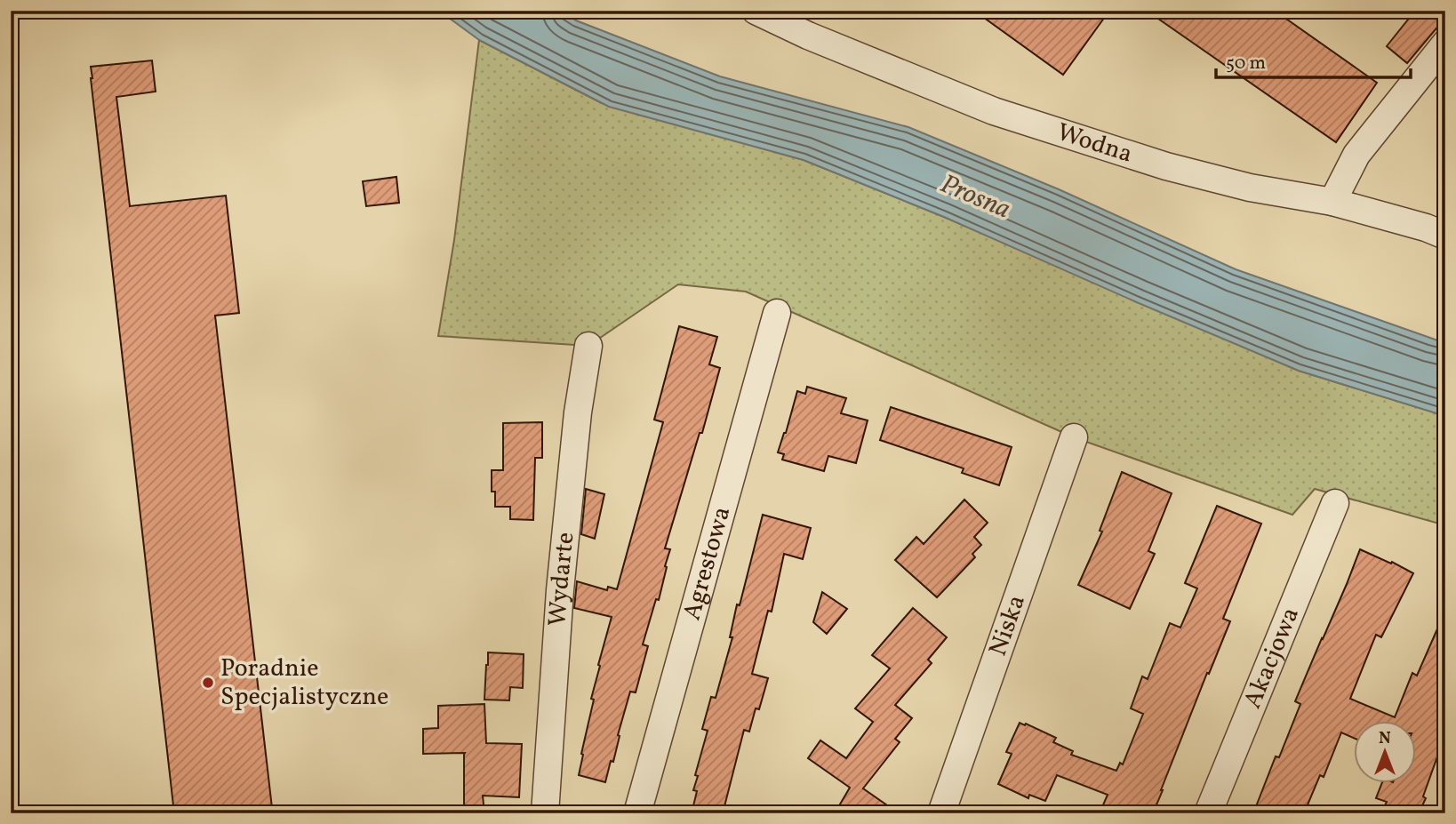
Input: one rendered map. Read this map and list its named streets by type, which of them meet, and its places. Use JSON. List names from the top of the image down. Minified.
{"streets":{"street":["Wodna","Agrestowa","Wydarte","Niska","Akacjowa"]},"water":["Prosna"],"places":["Poradnie Specjalistyczne"],"scale_bar":"50 m","north":"top"}
